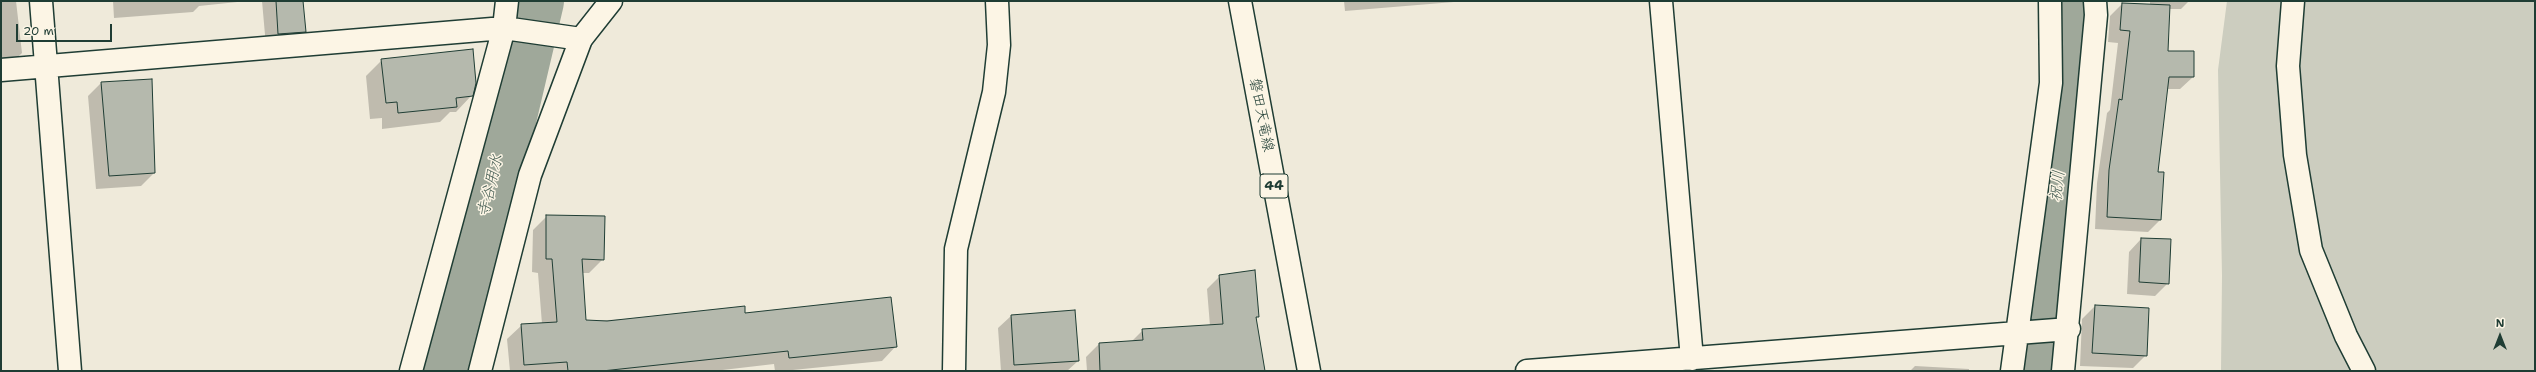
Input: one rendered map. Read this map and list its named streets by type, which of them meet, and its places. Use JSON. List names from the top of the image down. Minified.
{"streets":{"street":["磐田天竜線","44"]},"water":["寺谷用水","祝川"],"scale_bar":"20 m","north":"top"}
